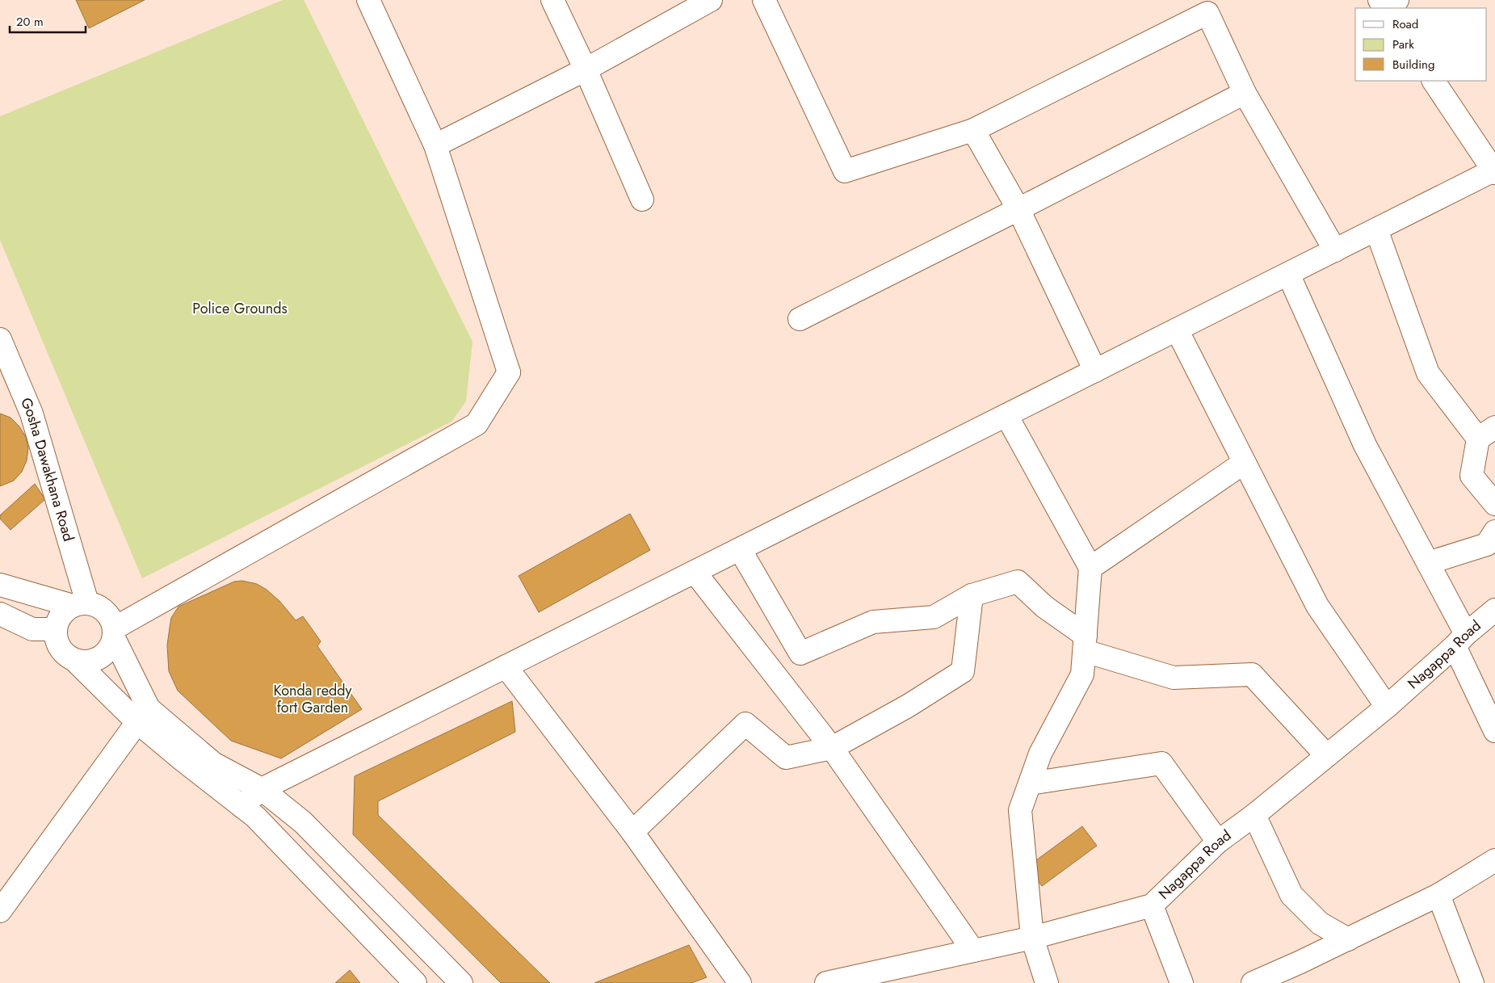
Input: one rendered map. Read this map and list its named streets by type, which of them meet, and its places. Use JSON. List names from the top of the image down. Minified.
{"streets":{"street":["Gosha Dawakhana Road","Nagappa Road"]},"parks":["Police Grounds","Konda reddy fort Garden"],"legend":["Road","Park","Building"],"scale_bar":"20 m"}
